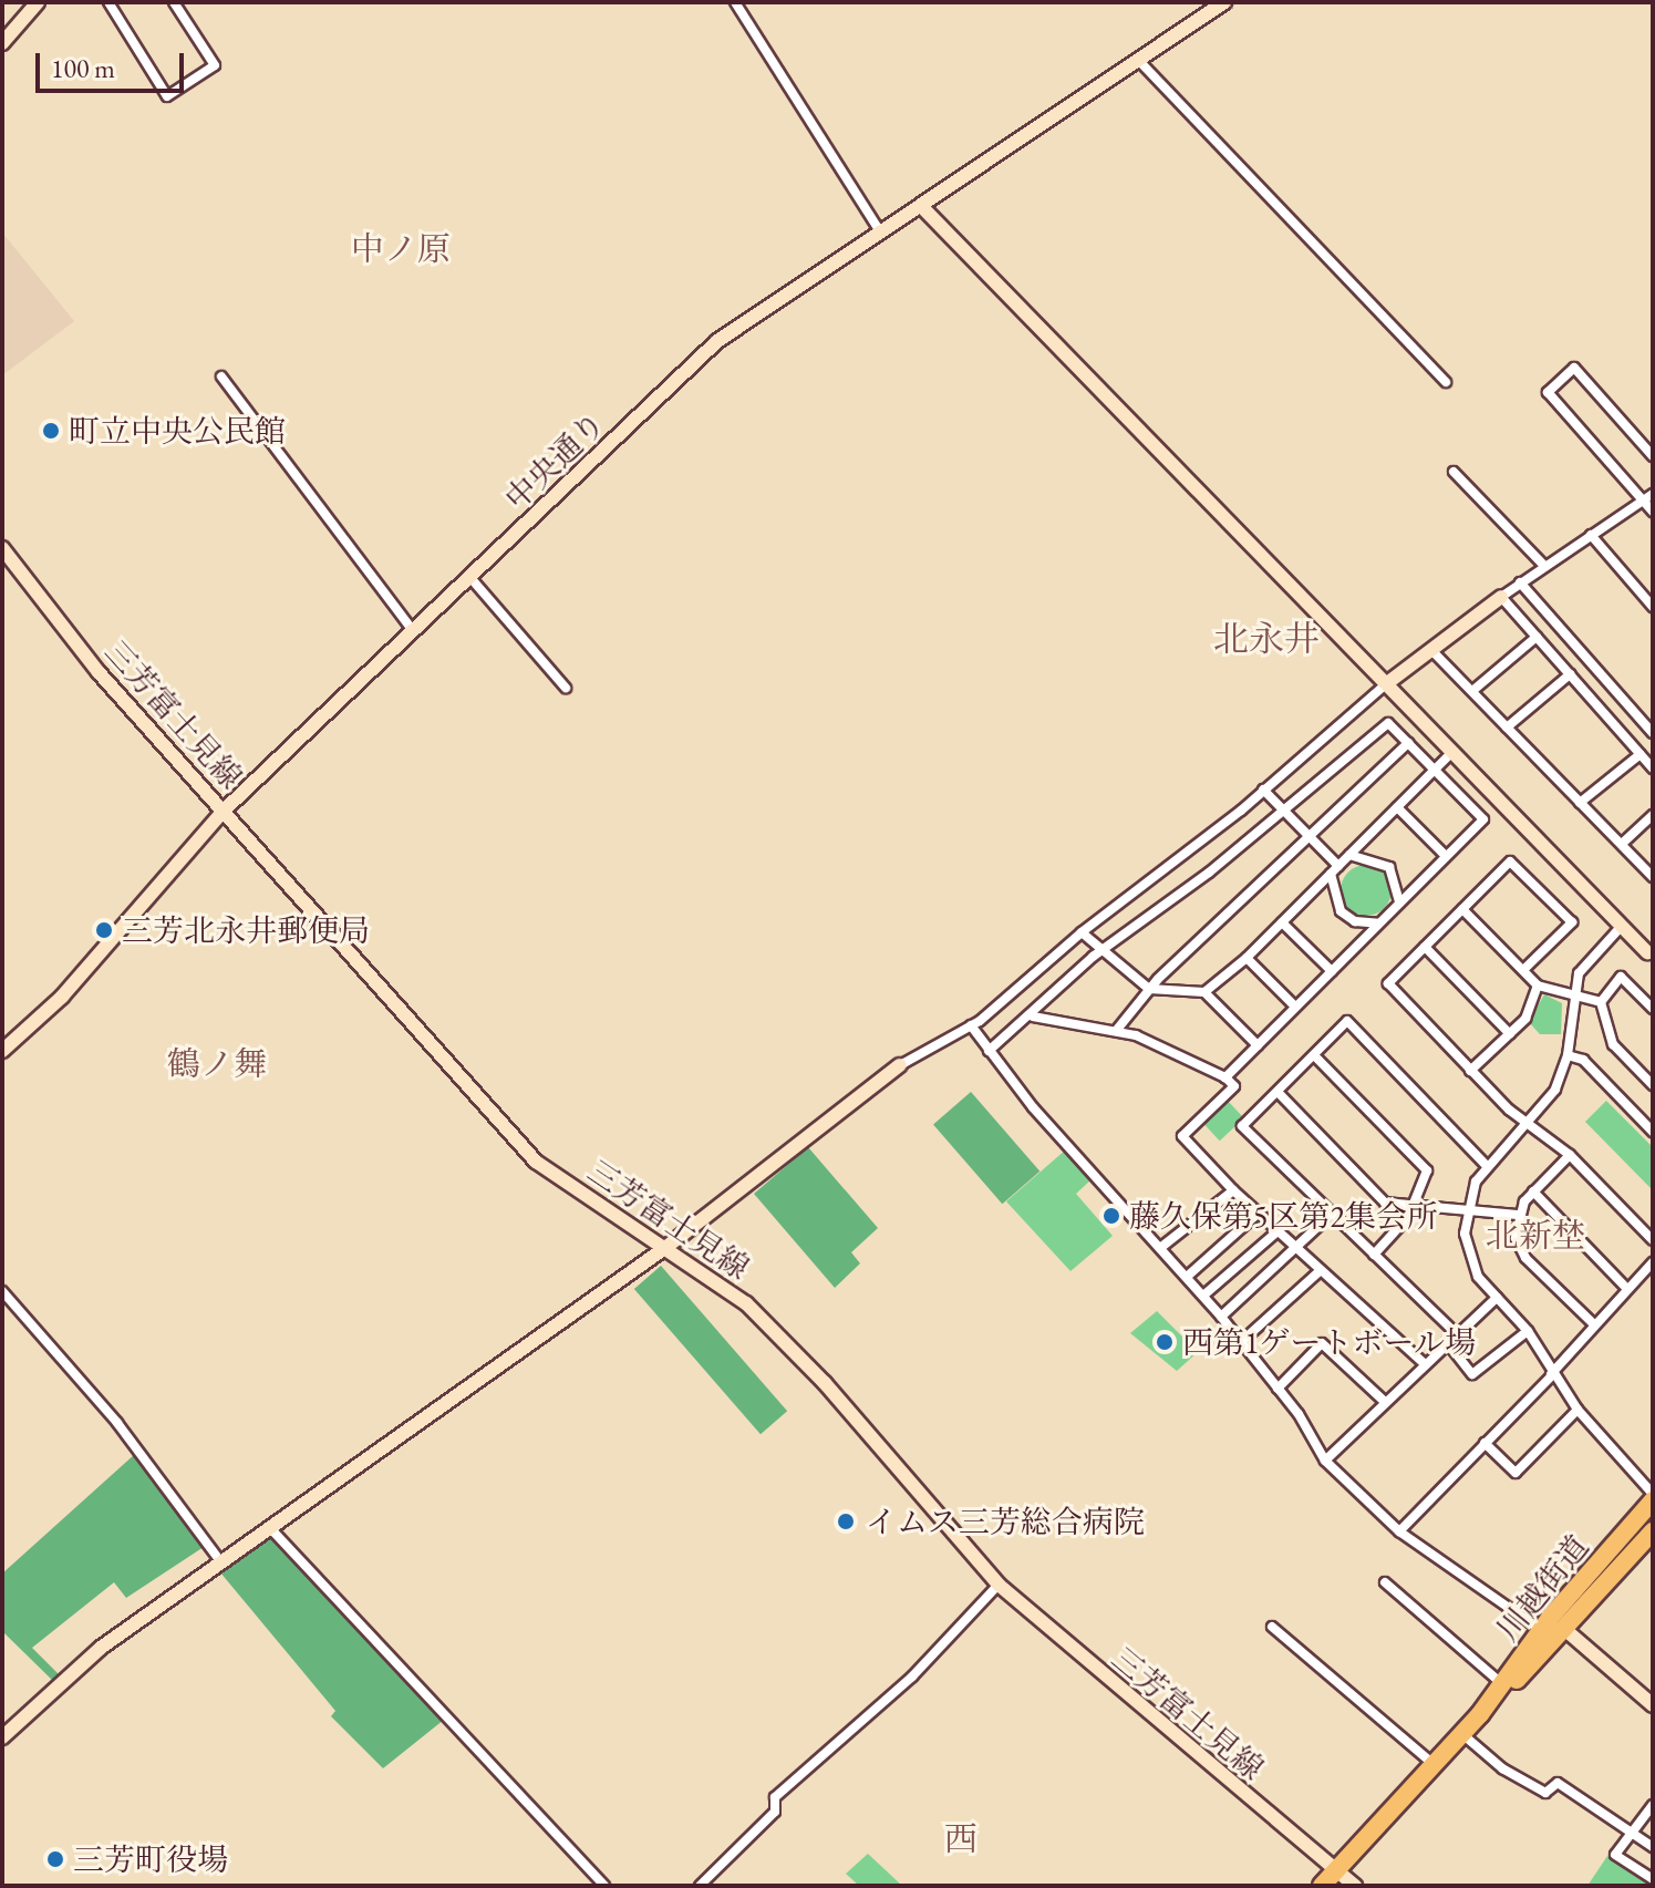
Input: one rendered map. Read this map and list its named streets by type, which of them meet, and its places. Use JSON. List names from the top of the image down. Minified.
{"streets":{"highway":["川越街道"],"street":["中央通り","三芳富士見線"]},"crossings":[["中央通り","三芳富士見線"],["三芳富士見線","川越街道"]],"districts":["中ノ原","北永井","鶴ノ舞","北新埜","西"],"places":["町立中央公民館","三芳北永井郵便局","藤久保第5区第2集会所","西第1ゲートボール場","イムス三芳総合病院","三芳町役場"],"scale_bar":"100 m"}
